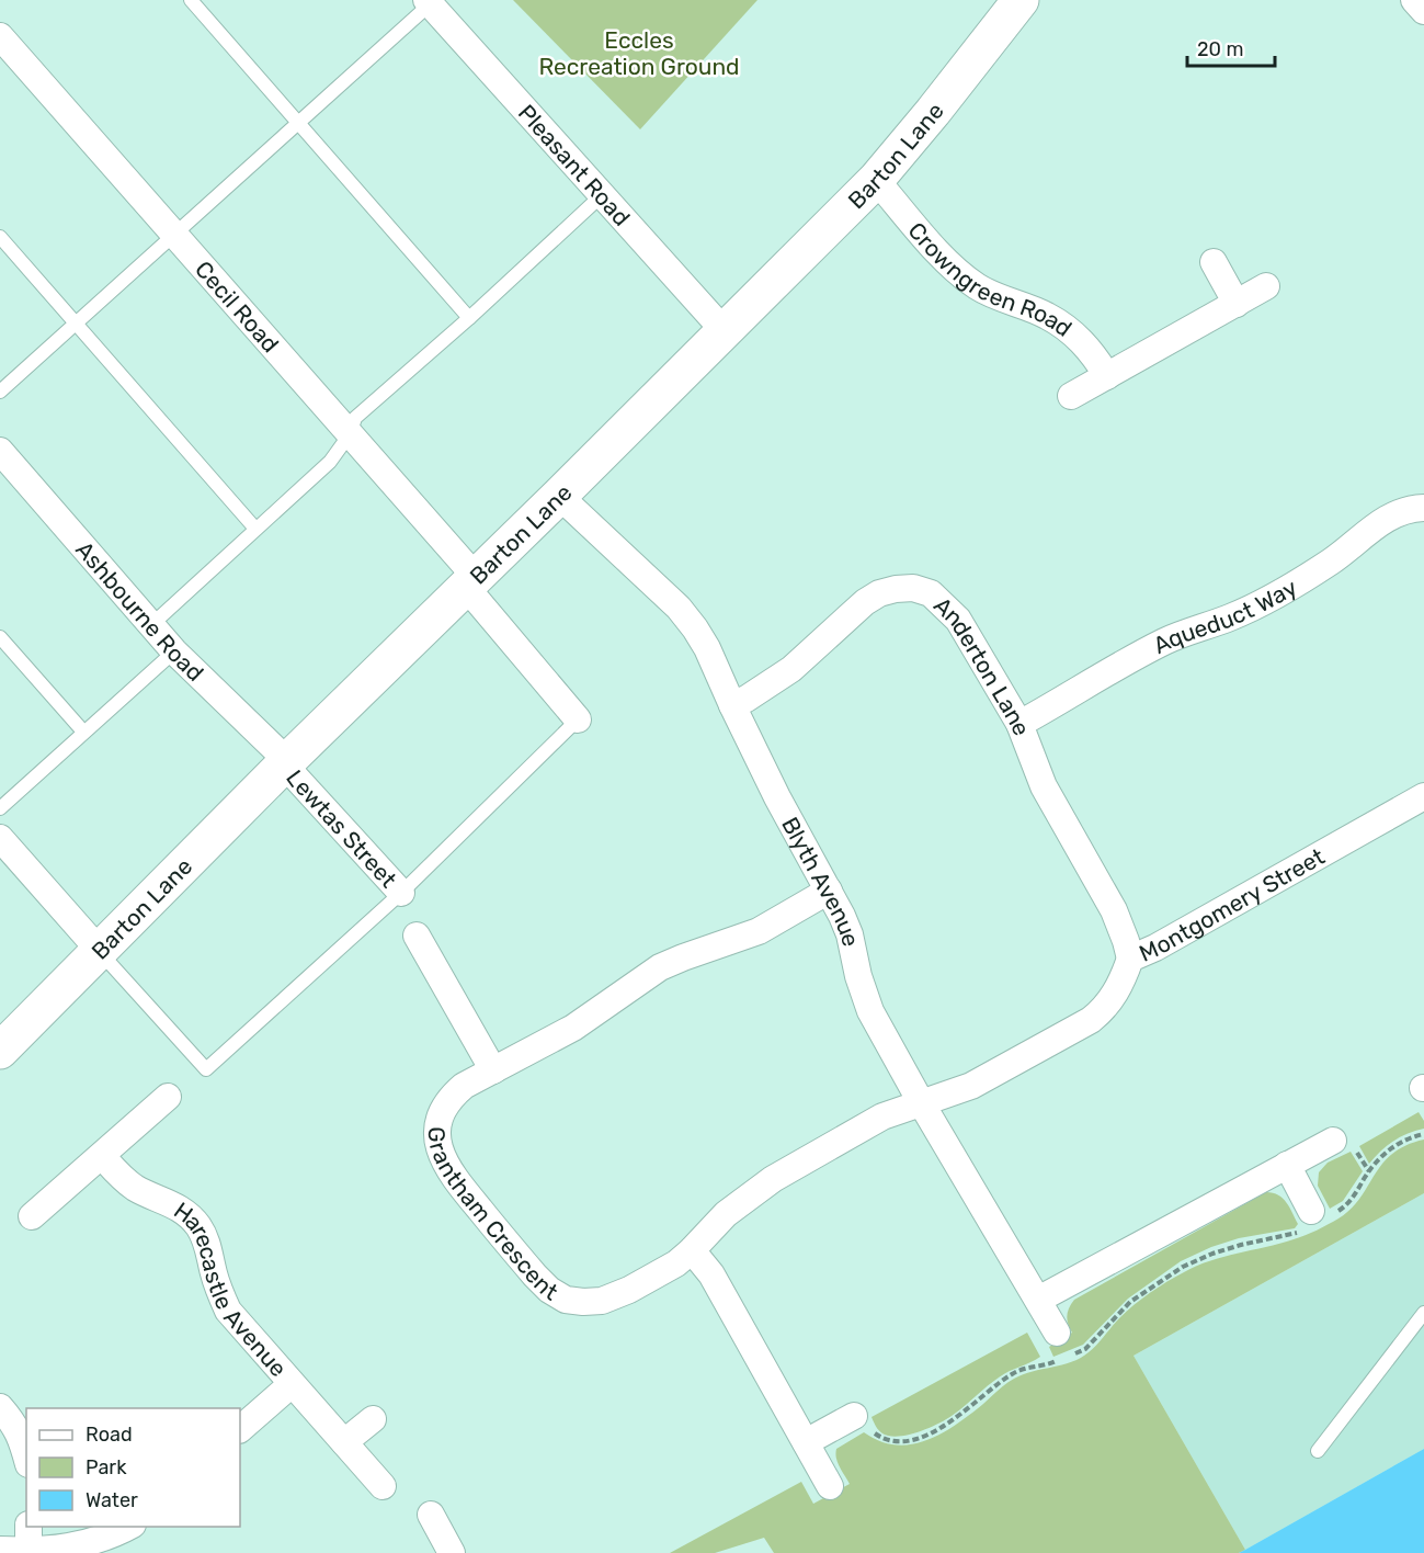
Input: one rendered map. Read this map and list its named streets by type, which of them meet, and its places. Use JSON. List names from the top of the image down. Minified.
{"streets":{"main road":["Barton Lane"],"street":["Pleasant Road","Crowngreen Road","Cecil Road","Ashbourne Road","Aqueduct Way","Anderton Lane","Lewtas Street","Blyth Avenue","Montgomery Street","Grantham Crescent","Harecastle Avenue"]},"crossings":[["Barton Lane","Pleasant Road"],["Barton Lane","Crowngreen Road"],["Barton Lane","Cecil Road"],["Barton Lane","Ashbourne Road"],["Barton Lane","Lewtas Street"],["Barton Lane","Blyth Avenue"],["Ashbourne Road","Lewtas Street"],["Aqueduct Way","Anderton Lane"],["Anderton Lane","Blyth Avenue"],["Anderton Lane","Montgomery Street"],["Blyth Avenue","Montgomery Street"],["Blyth Avenue","Grantham Crescent"],["Montgomery Street","Grantham Crescent"]],"parks":["Eccles Recreation Ground"],"legend":["Road","Park","Water"],"scale_bar":"20 m"}
